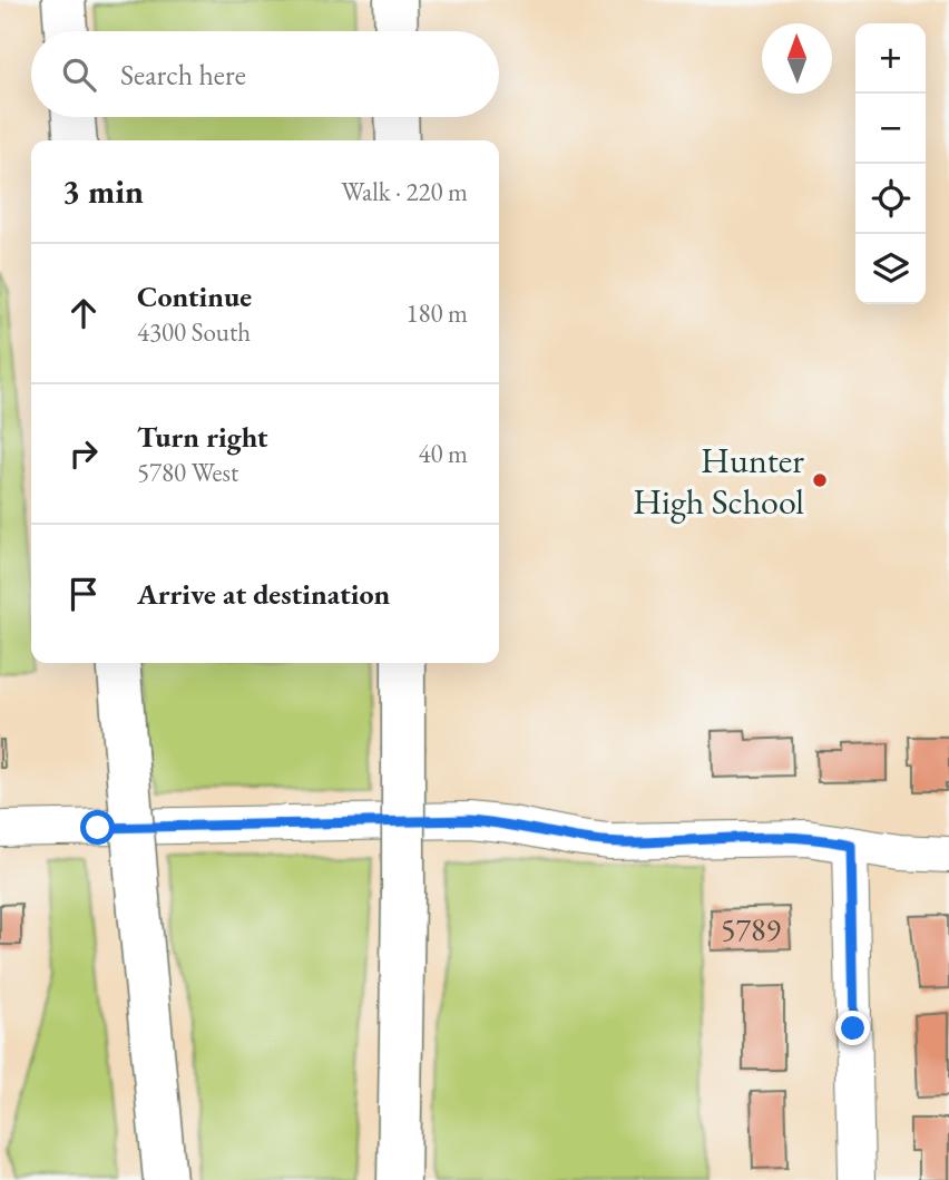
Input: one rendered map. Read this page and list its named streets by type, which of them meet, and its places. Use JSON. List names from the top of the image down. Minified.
{"places":["Hunter High School"],"house_numbers":["5789"],"north":"top","page":{"map_buttons":["+","−"],"search":"Search here","heading":["3 min","Walk · 220 m"],"list":[["Continue","4300 South","180 m"],["Turn right","5780 West","40 m"],"Arrive at destination"]}}
